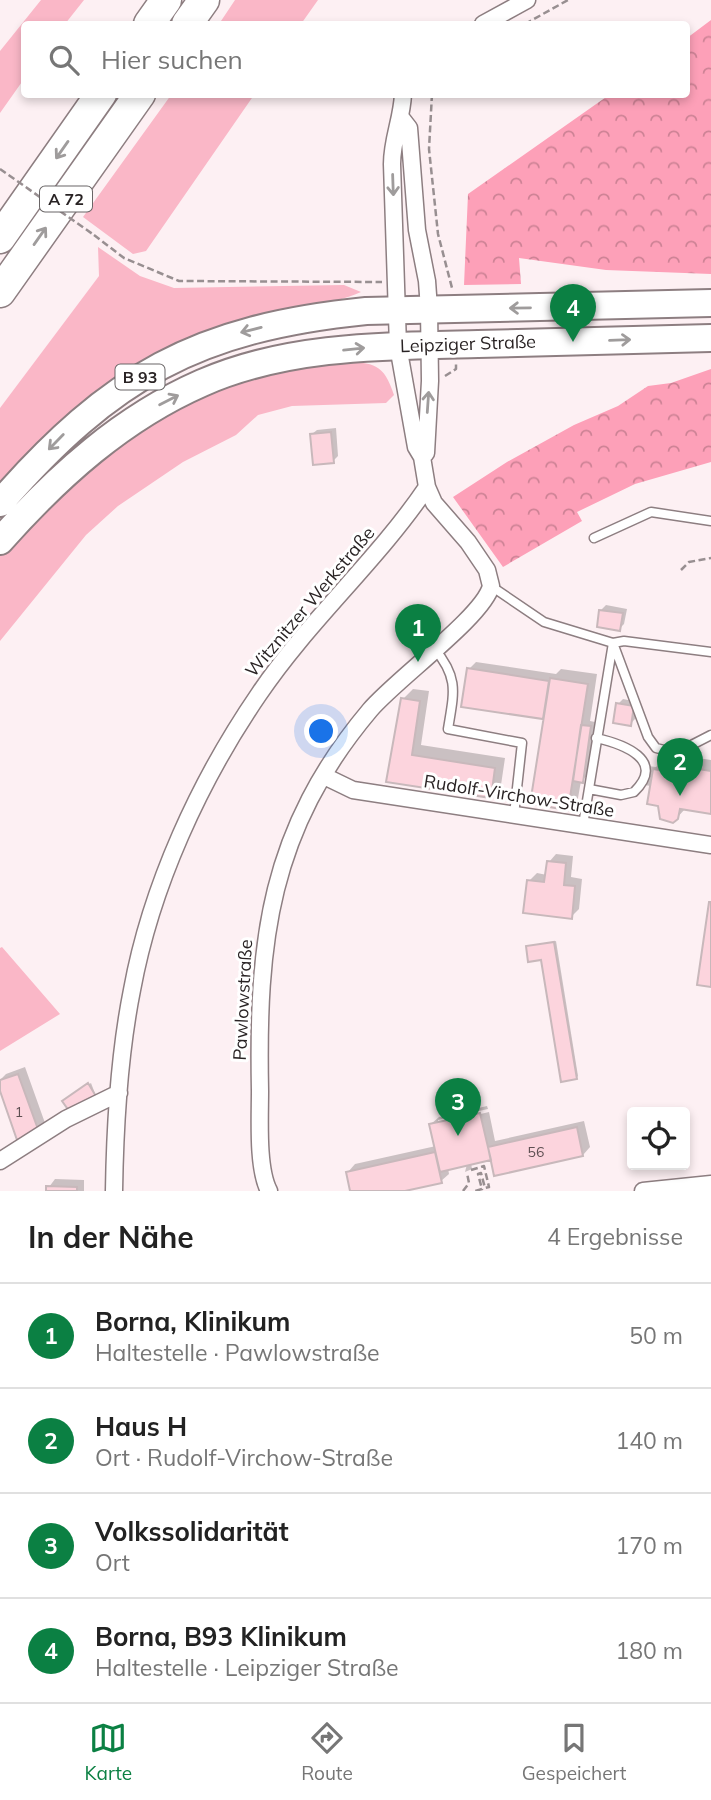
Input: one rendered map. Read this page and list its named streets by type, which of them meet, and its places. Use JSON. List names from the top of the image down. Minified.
{"streets":{"highway":["A 72"],"main road":["Leipziger Straße","B 93"],"street":["Witznitzer Werkstraße","Rudolf-Virchow-Straße","Pawlowstraße"]},"crossings":[["Rudolf-Virchow-Straße","Pawlowstraße"]],"house_numbers":["1","56"],"page":{"search":"Hier suchen","pins":["4","1","2","3"],"heading":["In der Nähe","4 Ergebnisse"],"list":[{"mark":"1","name":"Borna, Klinikum","note":"Haltestelle · Pawlowstraße","value":"50 m"},{"mark":"2","name":"Haus H","note":"Ort · Rudolf-Virchow-Straße","value":"140 m"},{"mark":"3","name":"Volkssolidarität","note":"Ort","value":"170 m"},{"mark":"4","name":"Borna, B93 Klinikum","note":"Haltestelle · Leipziger Straße","value":"180 m"}],"nav":["Karte","Route","Gespeichert"]}}
